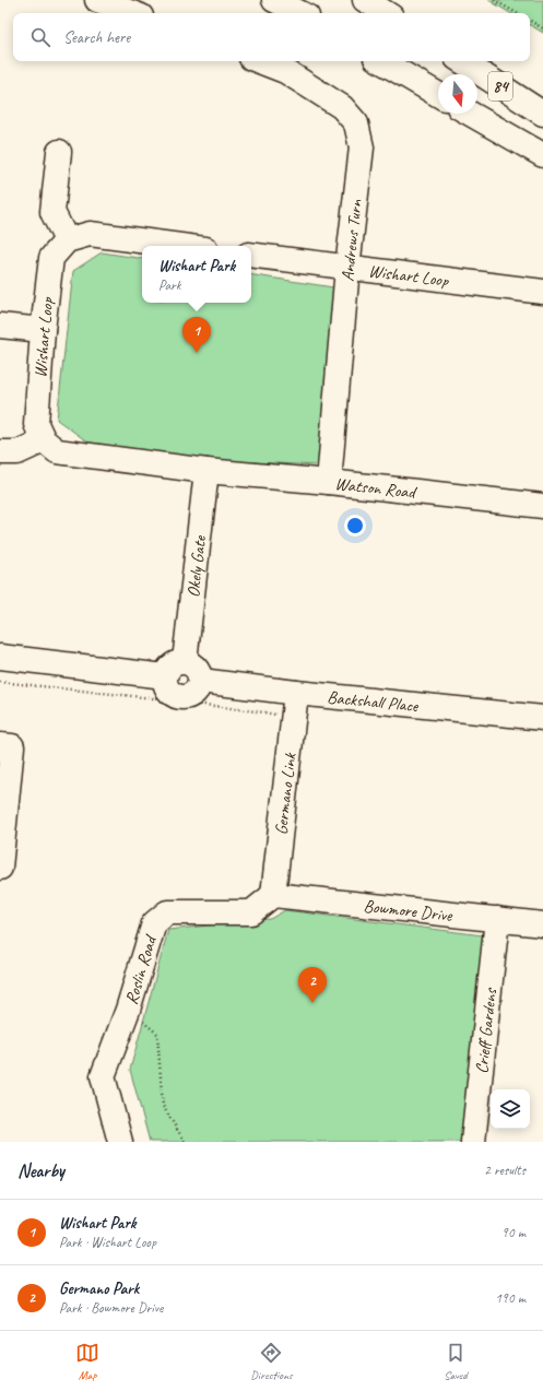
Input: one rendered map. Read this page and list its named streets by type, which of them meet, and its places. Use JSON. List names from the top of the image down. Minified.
{"streets":{"street":["84","Andrews Turn","Wishart Loop","Watson Road","Okely Gate","Backshall Place","Germano Link","Bowmore Drive","Roslin Road","Crieff Gardens"]},"crossings":[["Andrews Turn","Wishart Loop"],["Andrews Turn","Watson Road"],["Watson Road","Okely Gate"],["Okely Gate","Backshall Place"],["Backshall Place","Germano Link"],["Germano Link","Bowmore Drive"],["Germano Link","Roslin Road"],["Bowmore Drive","Roslin Road"],["Bowmore Drive","Crieff Gardens"]],"north":"bottom","page":{"search":"Search here","popup":["Wishart Park","Park"],"pins":["1","2"],"heading":["Nearby","2 results"],"list":[{"mark":"1","name":"Wishart Park","note":"Park · Wishart Loop","value":"90 m"},{"mark":"2","name":"Germano Park","note":"Park · Bowmore Drive","value":"190 m"}],"nav":["Map","Directions","Saved"]}}
